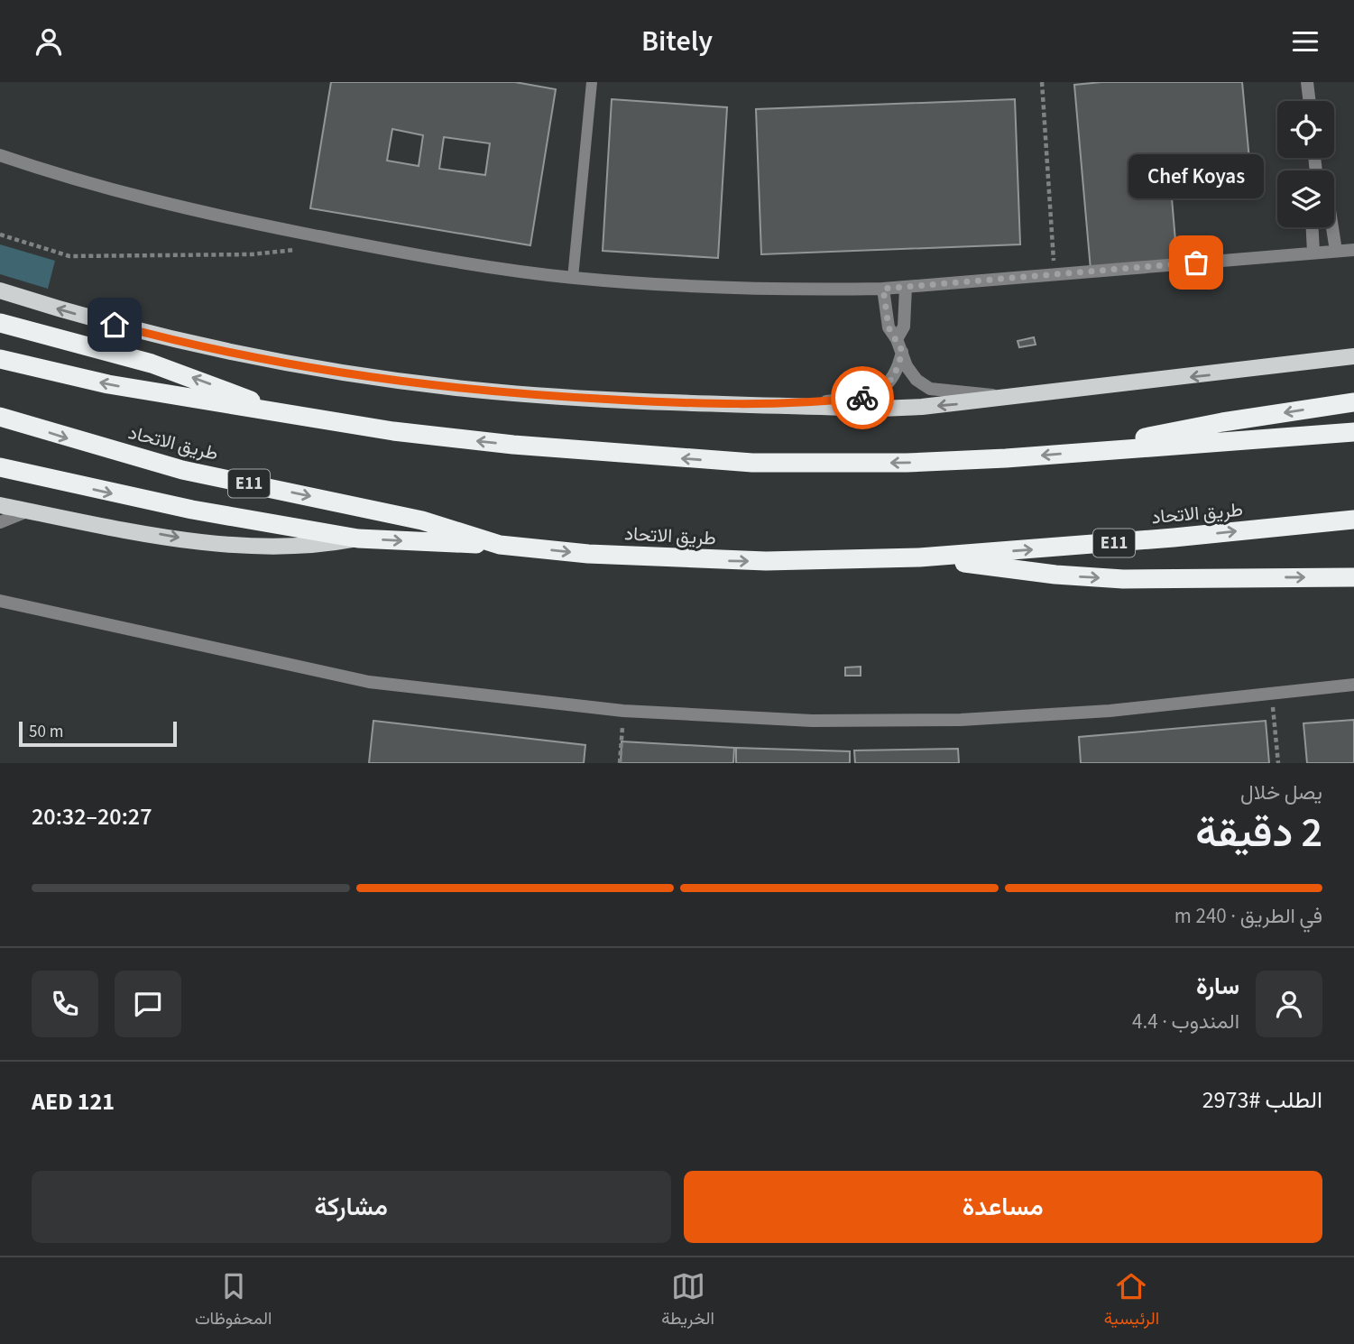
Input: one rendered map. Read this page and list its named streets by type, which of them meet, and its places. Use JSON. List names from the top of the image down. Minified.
{"streets":{"highway":["طريق الاتحاد","E11"]},"places":["Chef Koyas"],"scale_bar":"50 m","page":{"header":"Bitely","bubble":"Chef Koyas","scale":"50 m","heading":["2 دقيقة","يصل خلال","20:27–20:32"],"panel":["سارة","المندوب · 4.4","الطلب #2973","AED 121"],"bar":"في الطريق · 240 m","buttons":["مساعدة","مشاركة"],"tabs":["الرئيسية","الخريطة","المحفوظات"]}}
